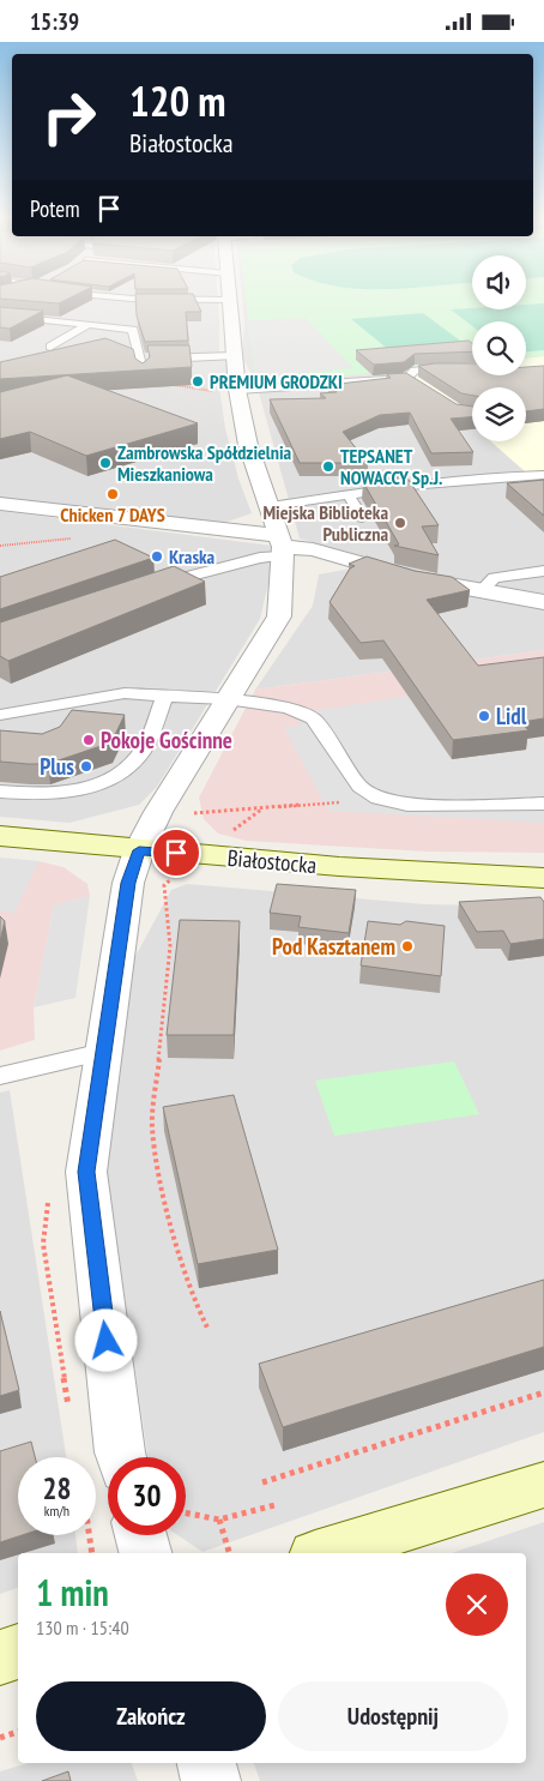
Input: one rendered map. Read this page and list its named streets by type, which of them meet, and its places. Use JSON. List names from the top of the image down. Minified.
{"streets":{"main road":["Białostocka"]},"places":["PREMIUM GRODZKI","Zambrowska Spółdzielnia Mieszkaniowa","TEPSANET NOWACCY Sp.J.","Chicken 7 DAYS","Miejska Biblioteka Publiczna","Kraska","Lidl","Pokoje Gościnne","Plus","Pod Kasztanem"],"page":{"status":"15:39","turn":["120 m","Białostocka"],"then":"Potem","speed":"28 km/h","limit":"30","heading":["1 min","130 m · 15:40"],"buttons":["Zakończ","Udostępnij"]}}
